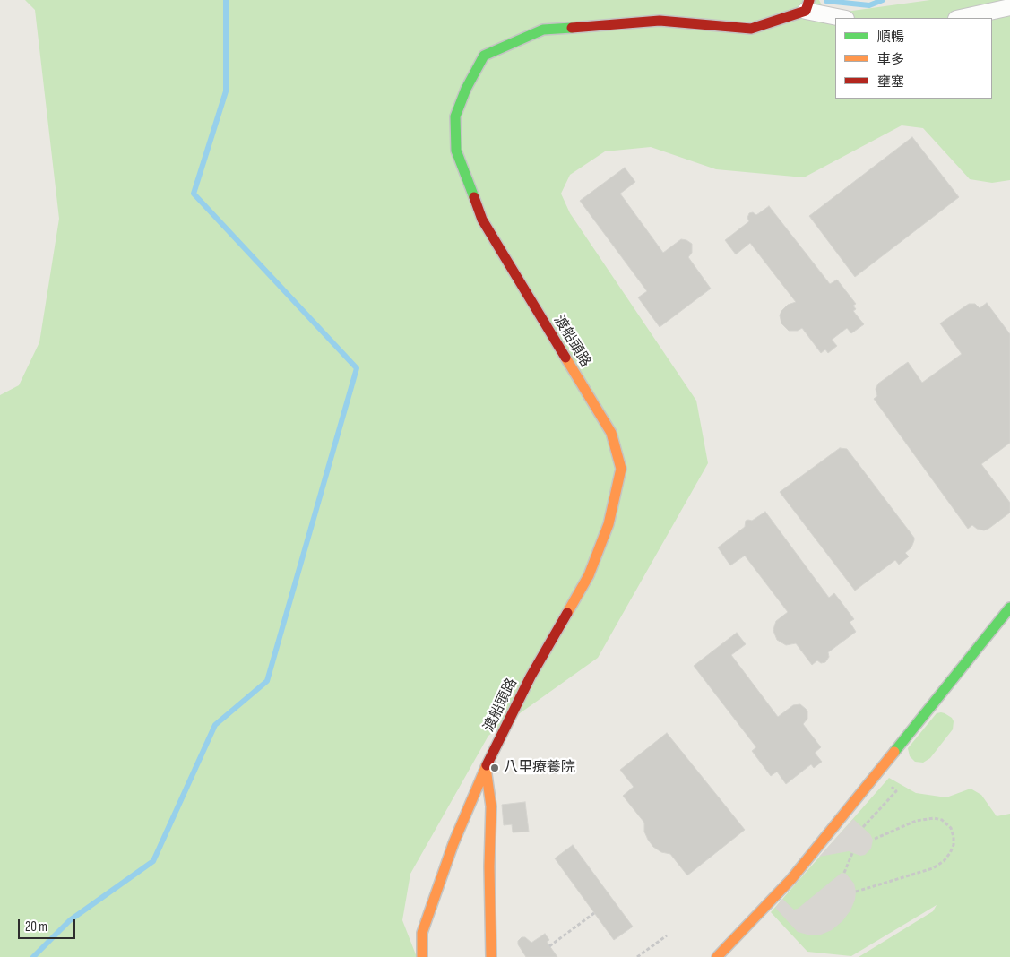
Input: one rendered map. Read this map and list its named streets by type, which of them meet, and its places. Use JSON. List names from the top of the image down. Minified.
{"streets":{"street":["渡船頭路"]},"places":["八里療養院"],"legend":["順暢","車多","壅塞"],"scale_bar":"20 m"}
